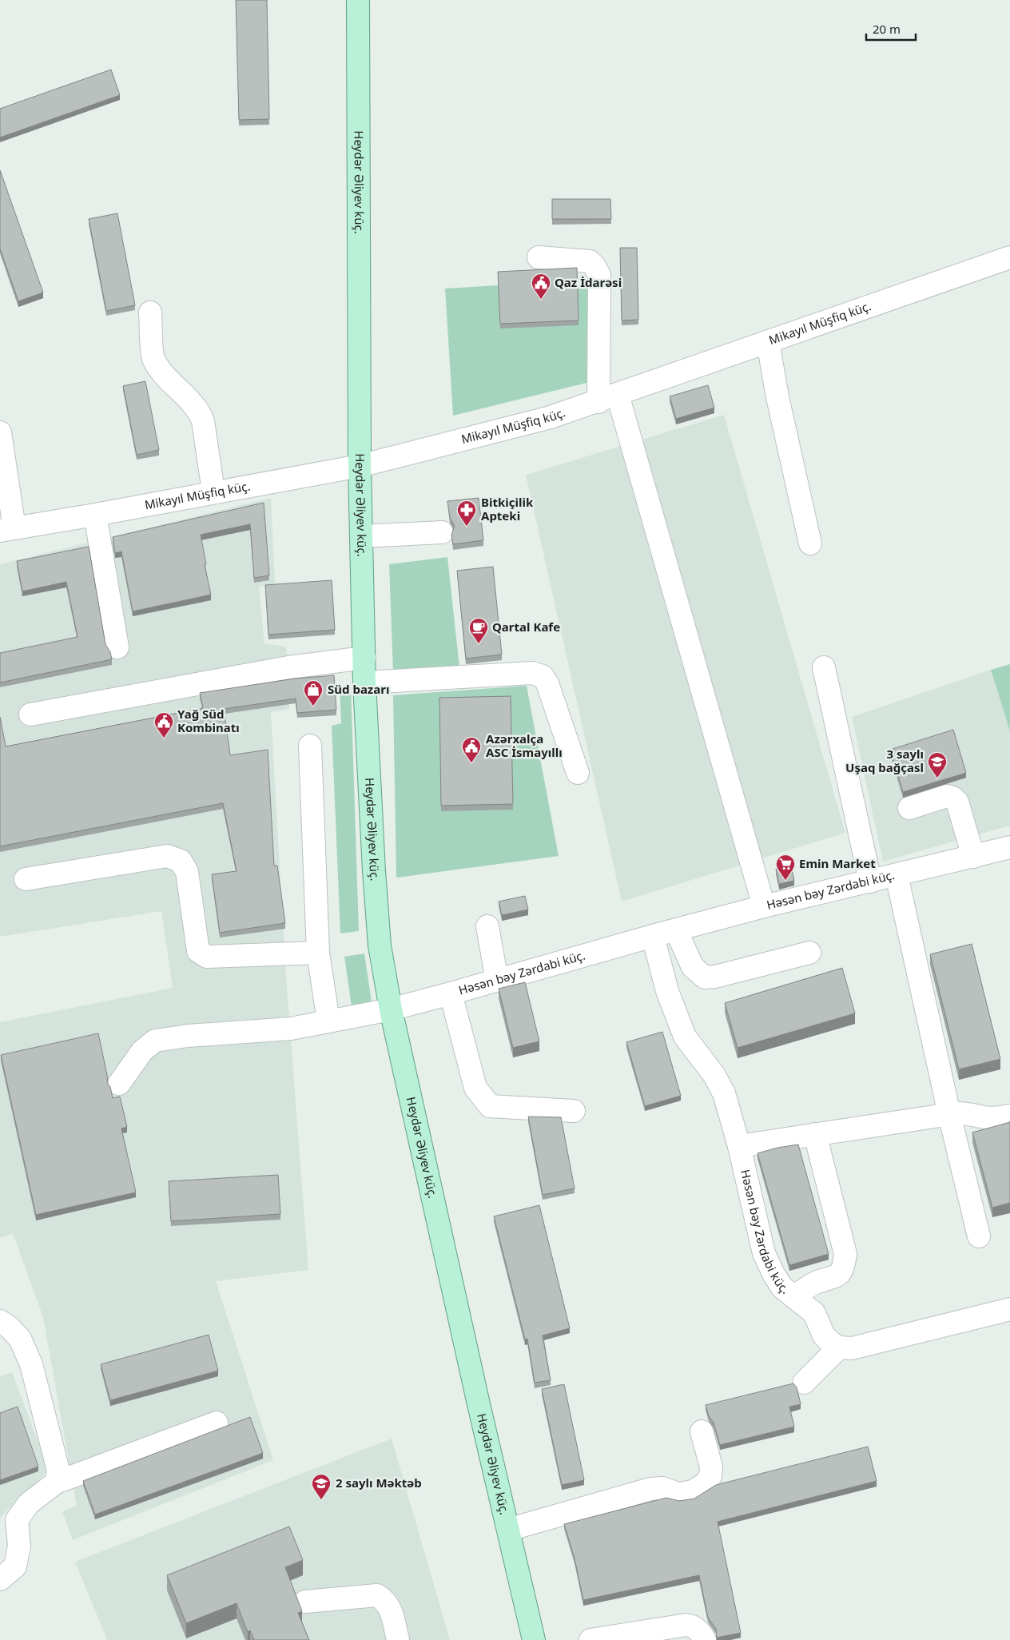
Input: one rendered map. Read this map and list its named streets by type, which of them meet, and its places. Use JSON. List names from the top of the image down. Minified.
{"streets":{"main road":["Heydər Əliyev küç."],"street":["Mikayıl Müşfiq küç.","Həsən bəy Zərdabi küç."]},"crossings":[["Heydər Əliyev küç.","Mikayıl Müşfiq küç."],["Heydər Əliyev küç.","Həsən bəy Zərdabi küç."]],"places":{"public building":["Qaz İdarəsi","Yağ Süd Kombinatı","Azərxalça ASC İsmayıllı"],"pharmacy":["Bitkiçilik Apteki"],"cafe":["Qartal Kafe"],"shop":["Süd bazarı"],"school or university":["3 saylı Uşaq bağçasl","2 saylı Məktəb"],"supermarket":["Emin Market"]},"scale_bar":"20 m"}
